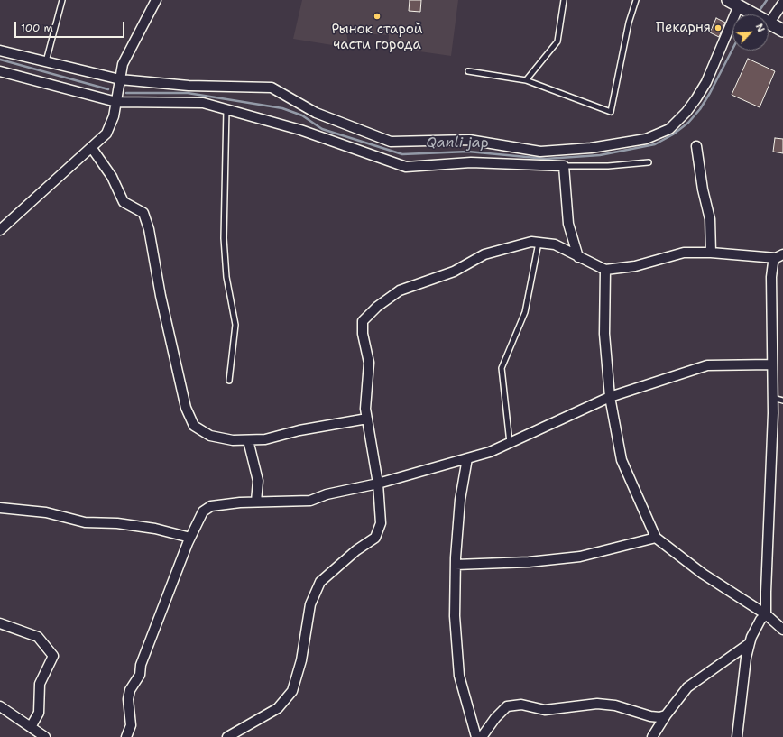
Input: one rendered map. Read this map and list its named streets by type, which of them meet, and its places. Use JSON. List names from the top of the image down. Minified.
{"water":["Qanli jap"],"places":["Рынок старой части города","Пекарня"],"scale_bar":"100 m","north":"top right"}
